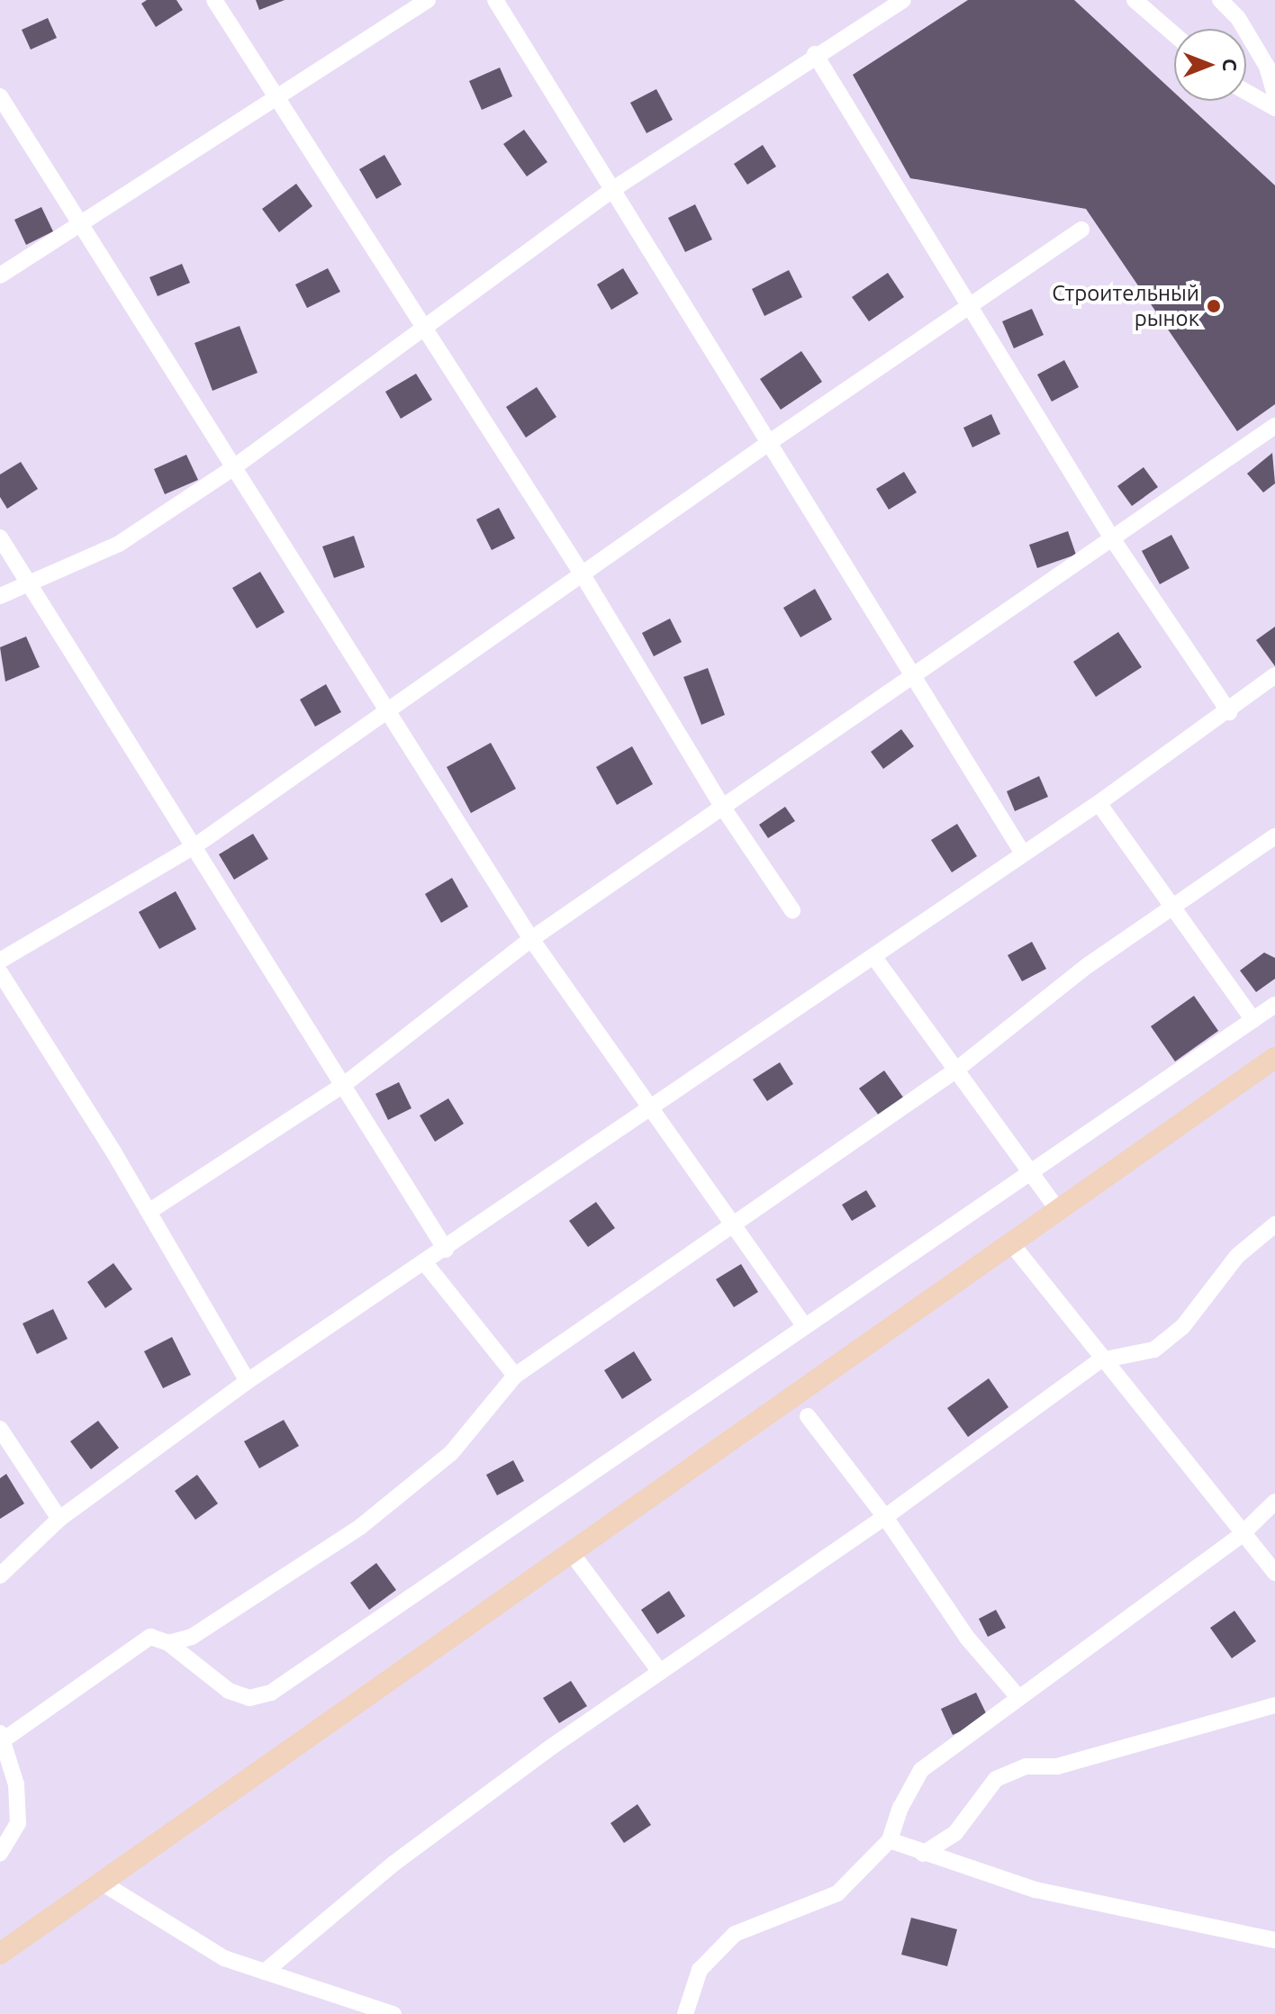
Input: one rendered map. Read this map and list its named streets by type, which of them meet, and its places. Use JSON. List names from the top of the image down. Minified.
{"places":["Строительный рынок"],"north":"right"}
